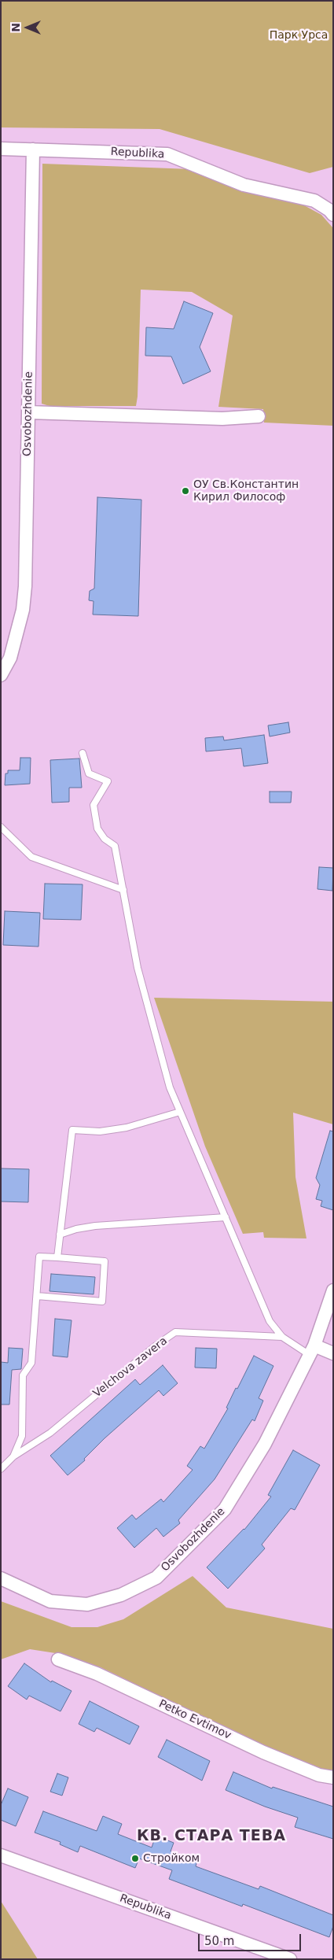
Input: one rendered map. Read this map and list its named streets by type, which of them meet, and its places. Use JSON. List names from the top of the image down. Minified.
{"streets":{"street":["Republika","Osvobozhdenie","Petko Evtimov"],"lane":["Velchova zavera"]},"crossings":[["Republika","Osvobozhdenie"]],"districts":["КВ. СТАРА ТЕВА"],"parks":["Парк Урса"],"places":["ОУ Св.Константин Кирил Философ","Стройком"],"scale_bar":"50 m","north":"left"}
